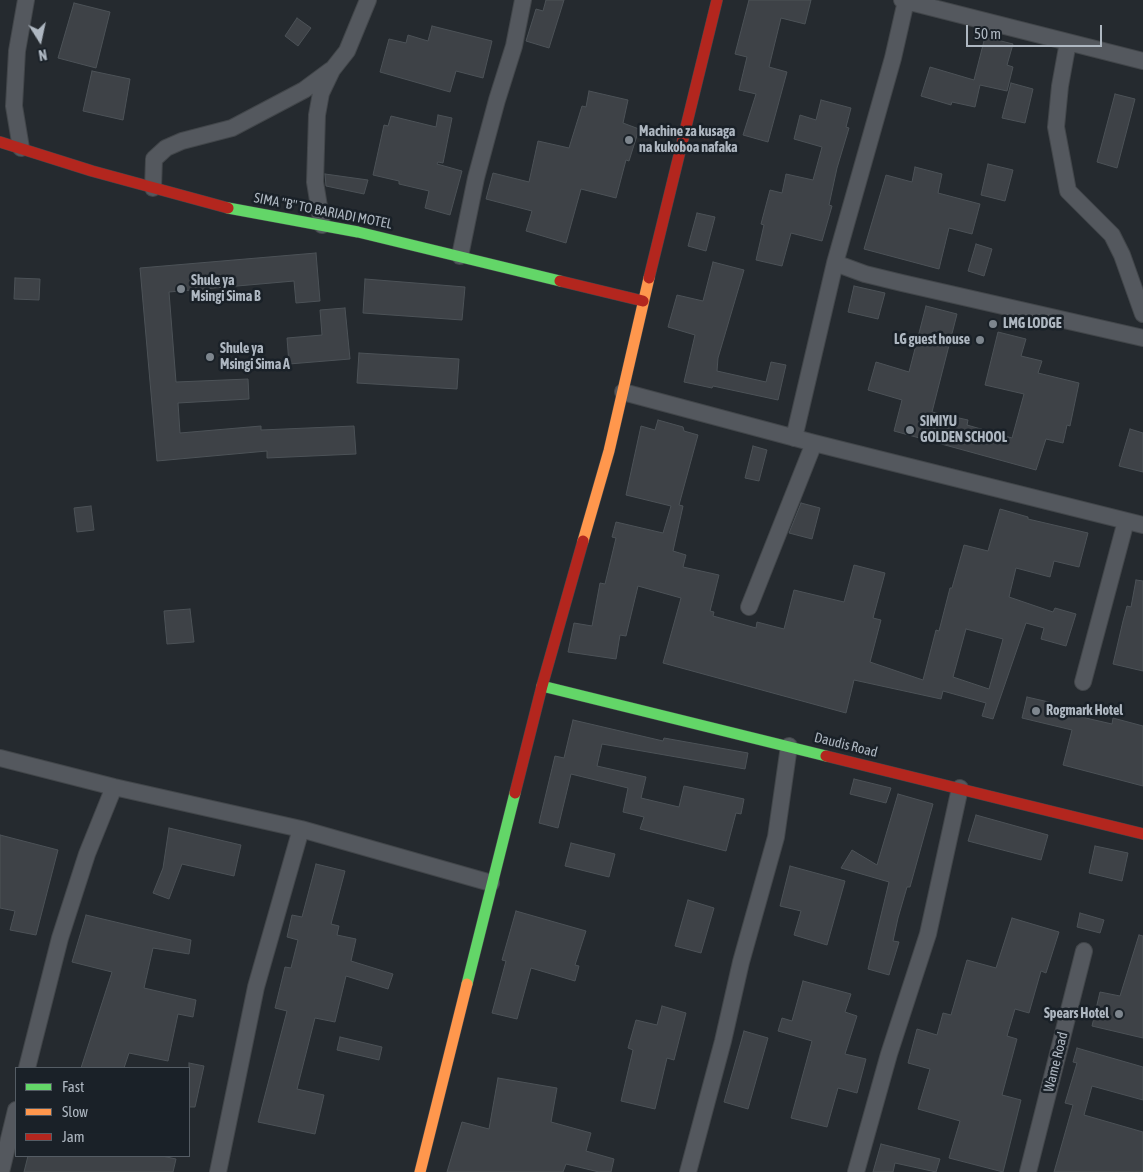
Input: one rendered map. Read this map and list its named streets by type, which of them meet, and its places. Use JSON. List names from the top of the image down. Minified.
{"streets":{"street":["SIMA \"B\" TO BARIADI MOTEL","Daudis Road","Wame Road"]},"places":["Machine za kusaga na kukoboa nafaka","Shule ya Msingi Sima B","LMG LODGE","LG guest house","Shule ya Msingi Sima A","SIMIYU GOLDEN SCHOOL","Rogmark Hotel","Spears Hotel"],"legend":["Fast","Slow","Jam"],"scale_bar":"50 m","north":"bottom"}
